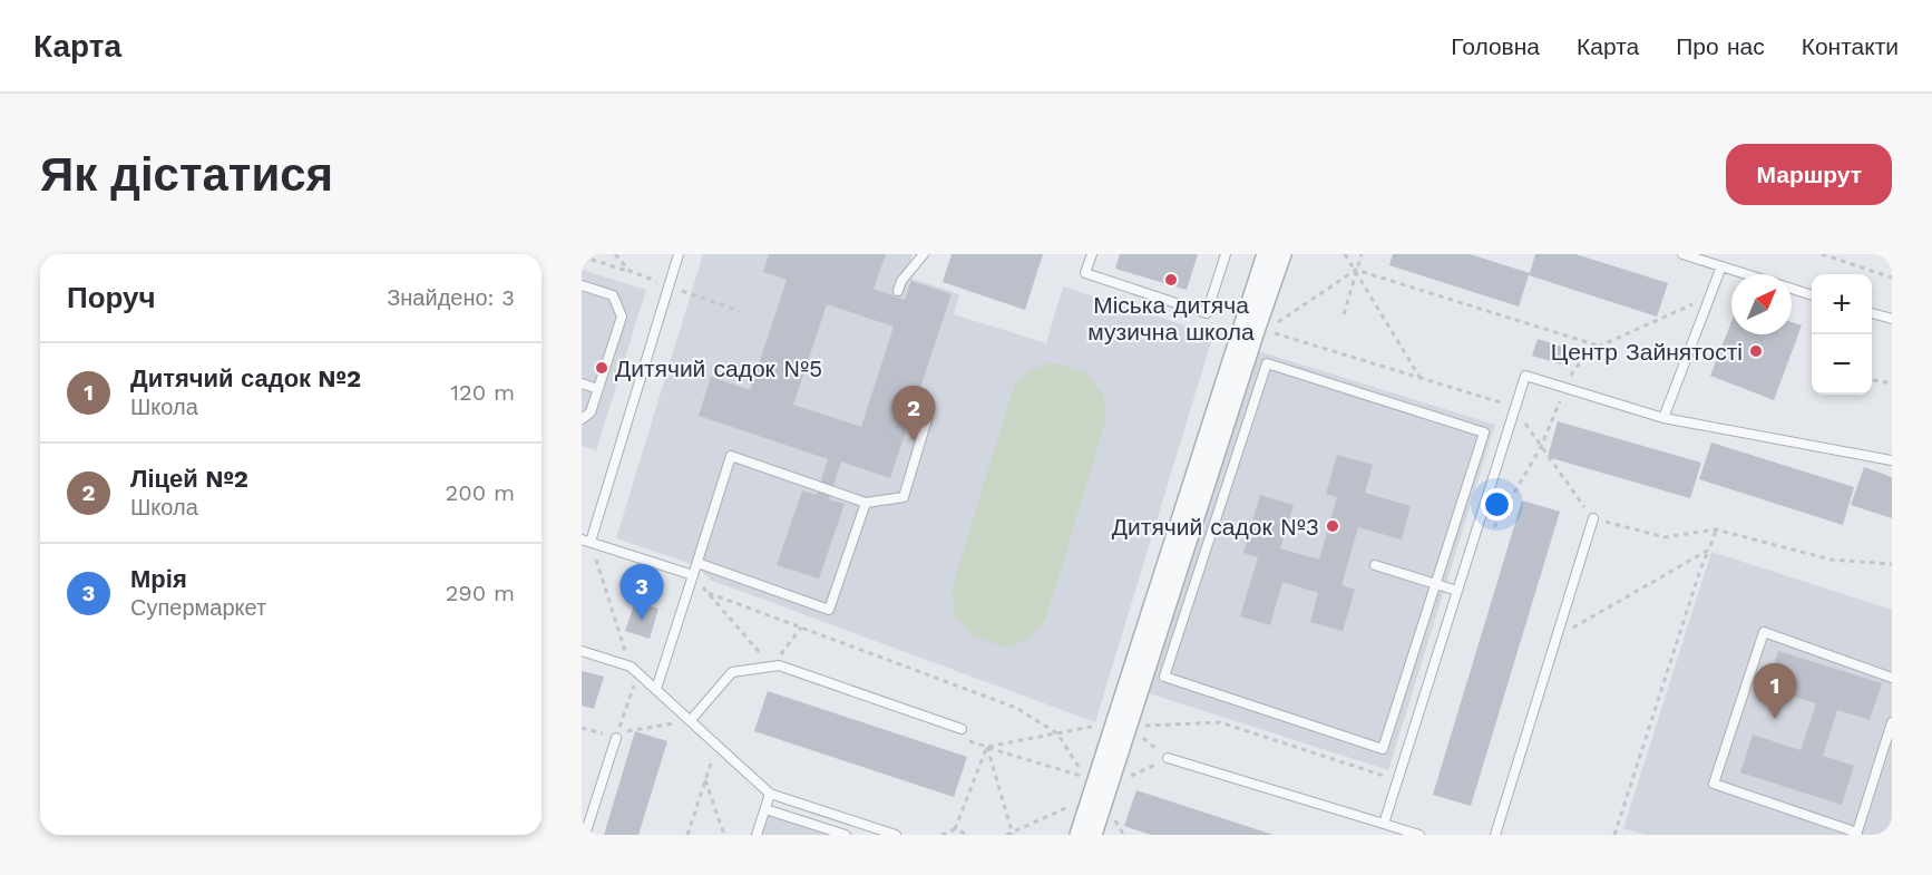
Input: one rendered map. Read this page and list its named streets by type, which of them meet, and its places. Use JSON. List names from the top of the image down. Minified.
{"places":["Міська дитяча музична школа","Центр Зайнятості","Дитячий садок №5","Дитячий садок №3"],"north":"top right","page":{"header":"Карта","nav":["Головна","Карта","Про нас","Контакти"],"buttons":"Маршрут","title":"Як дістатися","heading":["Поруч","Знайдено: 3"],"map_buttons":["+","−"],"list":[{"mark":"1","name":"Дитячий садок №2","note":"Школа","value":"120 m"},{"mark":"2","name":"Ліцей №2","note":"Школа","value":"200 m"},{"mark":"3","name":"Мрія","note":"Супермаркет","value":"290 m"}],"pins":["2","3","1"]}}
